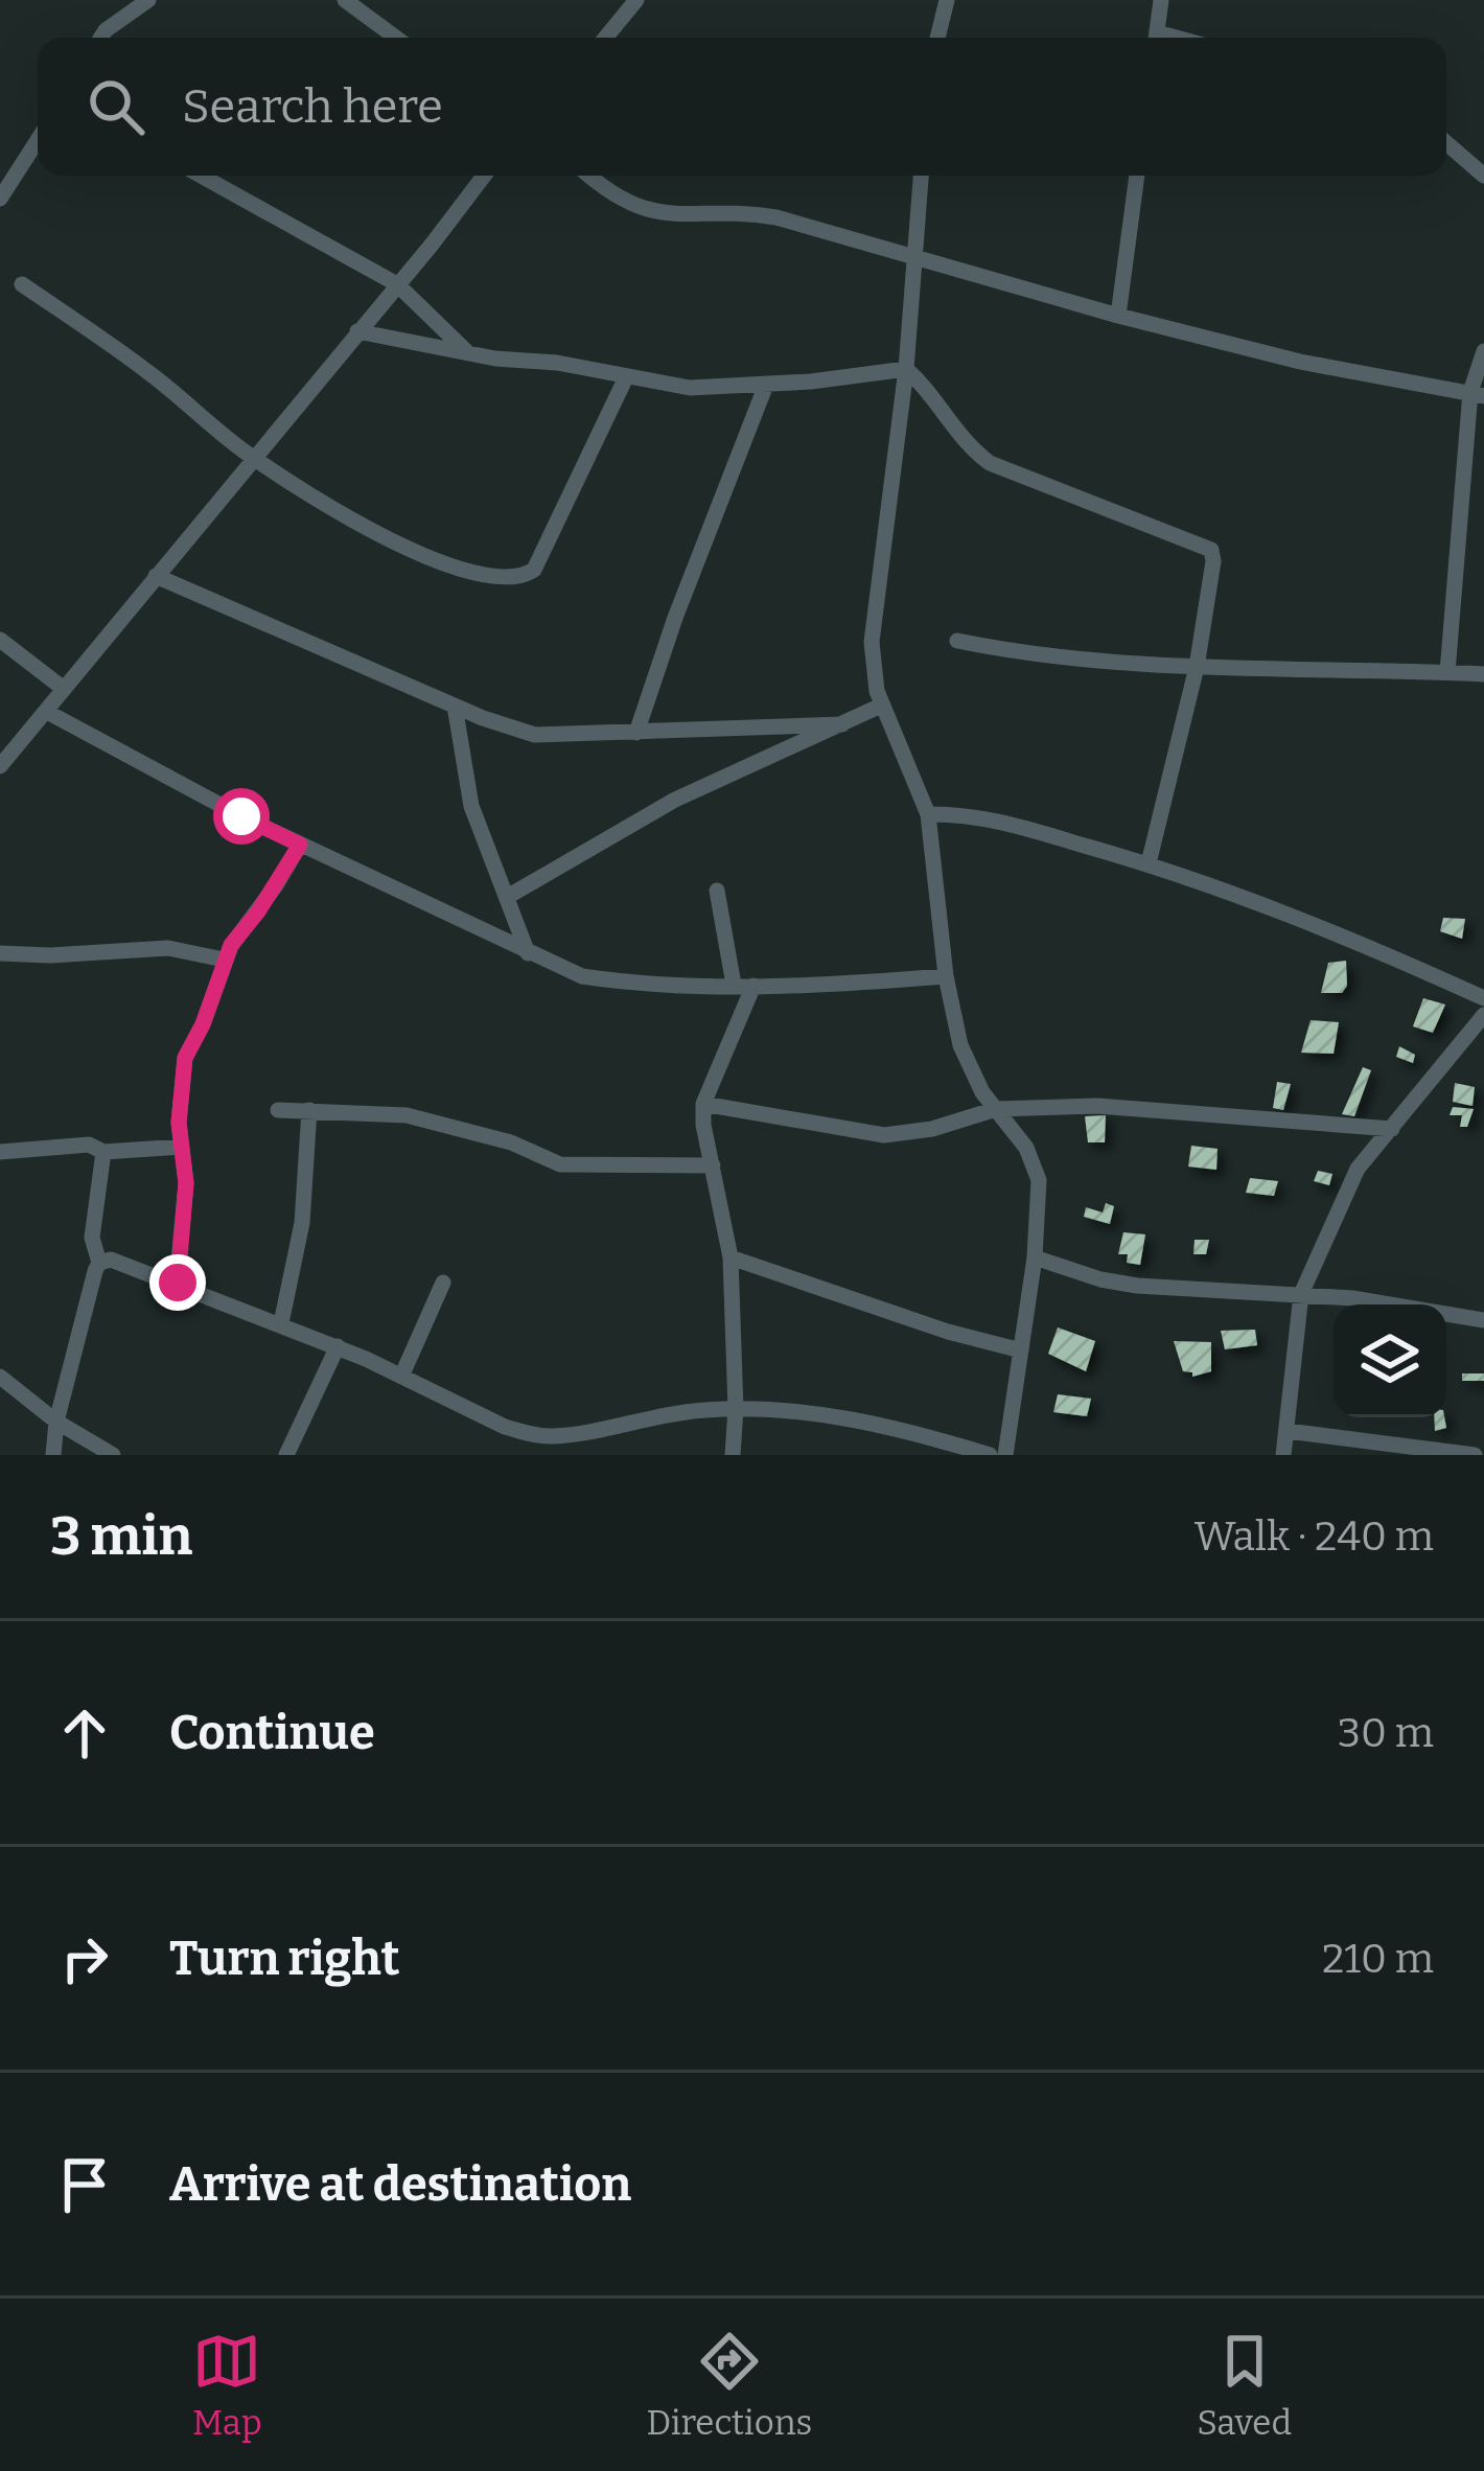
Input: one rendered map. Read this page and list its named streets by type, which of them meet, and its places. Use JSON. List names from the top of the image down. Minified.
{"page":{"search":"Search here","heading":["3 min","Walk · 240 m"],"list":[["Continue","30 m"],["Turn right","210 m"],"Arrive at destination"],"nav":["Map","Directions","Saved"]}}
